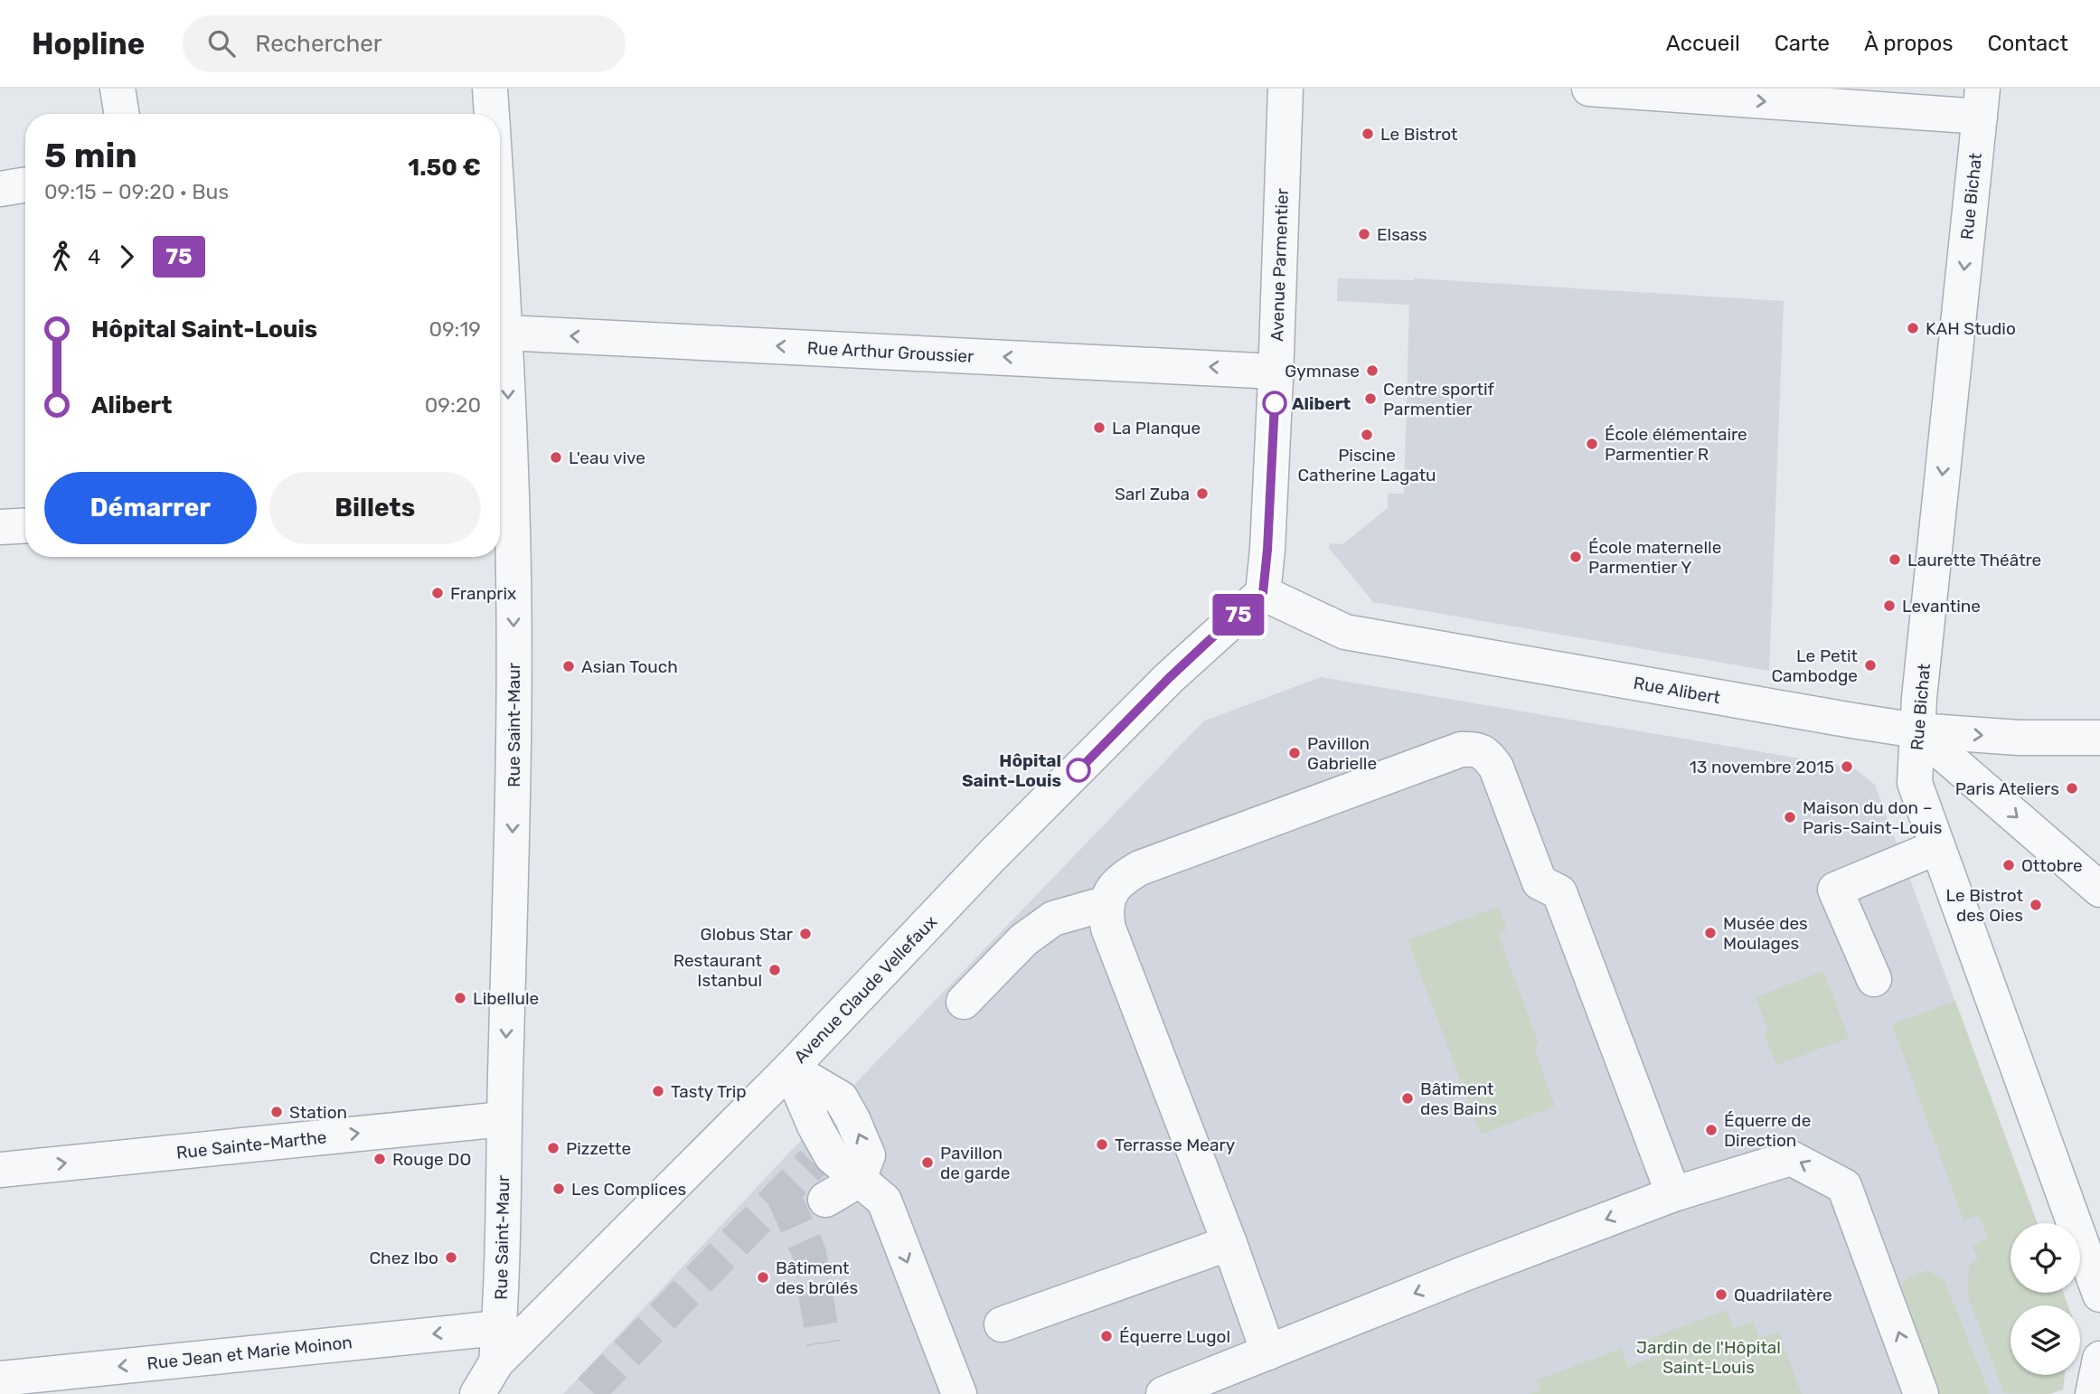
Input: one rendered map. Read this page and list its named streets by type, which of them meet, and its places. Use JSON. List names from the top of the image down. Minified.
{"streets":{"street":["Rue Bichat","Avenue Parmentier","Rue Arthur Groussier","Rue Alibert","Rue Saint-Maur","Avenue Claude Vellefaux","Rue Sainte-Marthe","Rue Jean et Marie Moinon"]},"crossings":[["Rue Bichat","Rue Alibert"],["Avenue Parmentier","Rue Arthur Groussier"],["Avenue Parmentier","Rue Alibert"],["Avenue Parmentier","Avenue Claude Vellefaux"],["Rue Arthur Groussier","Rue Saint-Maur"],["Rue Alibert","Avenue Claude Vellefaux"],["Rue Saint-Maur","Avenue Claude Vellefaux"],["Rue Saint-Maur","Rue Sainte-Marthe"],["Rue Saint-Maur","Rue Jean et Marie Moinon"]],"one_way":["Rue Bichat","Rue Arthur Groussier","Rue Saint-Maur","Rue Sainte-Marthe","Rue Jean et Marie Moinon"],"parks":["Jardin de l'Hôpital Saint-Louis"],"places":["Le Bistrot","Elsass","KAH Studio","Gymnase","Centre sportif Parmentier","Alibert","La Planque","Piscine Catherine Lagatu","École élémentaire Parmentier R","L'eau vive","Sarl Zuba","École maternelle Parmentier Y","Laurette Théâtre","Franprix","Levantine","Le Petit Cambodge","Asian Touch","Pavillon Gabrielle","13 novembre 2015","Hôpital Saint-Louis","Paris Ateliers","Maison du don – Paris-Saint-Louis","Ottobre","Le Bistrot des Oies","Musée des Moulages","Globus Star","Restaurant Istanbul","Libellule","Tasty Trip","Bâtiment des Bains","Station","Équerre de Direction","Terrasse Meary","Pizzette","Rouge DO","Pavillon de garde","Les Complices","Chez Ibo","Bâtiment des brûlés","Quadrilatère","Équerre Lugol"],"lines":["bus line 75"],"page":{"header":"Hopline","search":"Rechercher","nav":["Accueil","Carte","À propos","Contact"],"on_map":"75","heading":["5 min","09:15 – 09:20 · Bus","1.50 €"],"legs":["4","75"],"list":[{"name":"Hôpital Saint-Louis","value":"09:19"},{"name":"Alibert","value":"09:20"}],"buttons":["Démarrer","Billets"]}}
